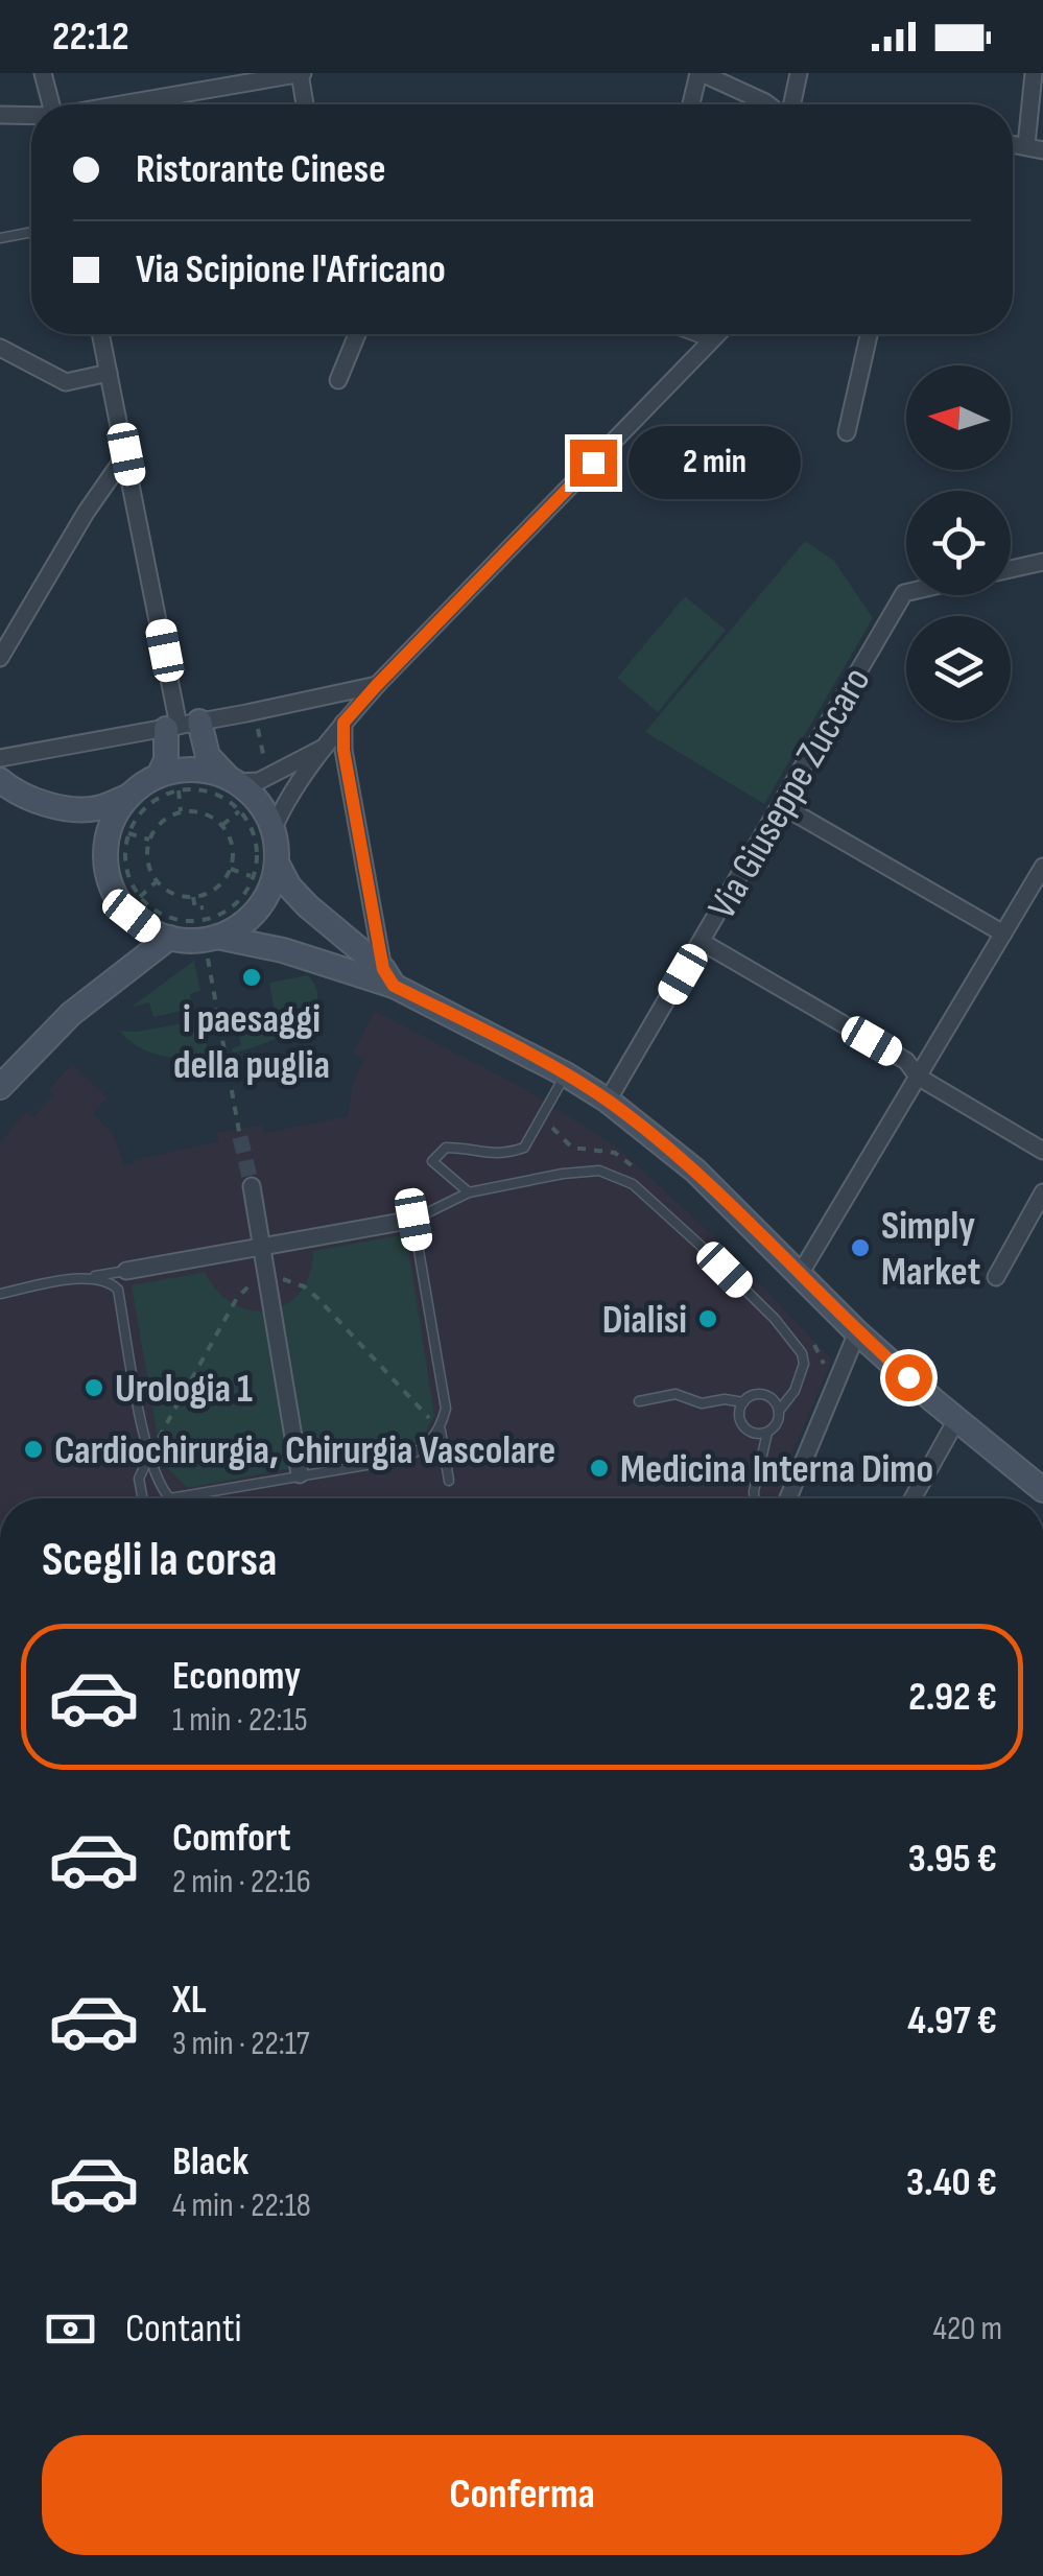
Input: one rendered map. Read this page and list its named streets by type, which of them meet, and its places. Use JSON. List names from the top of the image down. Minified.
{"streets":{"street":["Via Giuseppe Zuccaro"]},"places":["i paesaggi della puglia","Simply Market","Dialisi","Urologia 1","Cardiochirurgia, Chirurgia Vascolare","Medicina Interna Dimo"],"north":"left","page":{"status":"22:12","banner":["Ristorante Cinese","Via Scipione l'Africano"],"bubble":"2 min","heading":"Scegli la corsa","list":[{"name":"Economy","note":"1 min · 22:15","value":"2.92 €"},{"name":"Comfort","note":"2 min · 22:16","value":"3.95 €"},{"name":"XL","note":"3 min · 22:17","value":"4.97 €"},{"name":"Black","note":"4 min · 22:18","value":"3.40 €"}],"pay":["Contanti","420 m"],"buttons":"Conferma"}}
